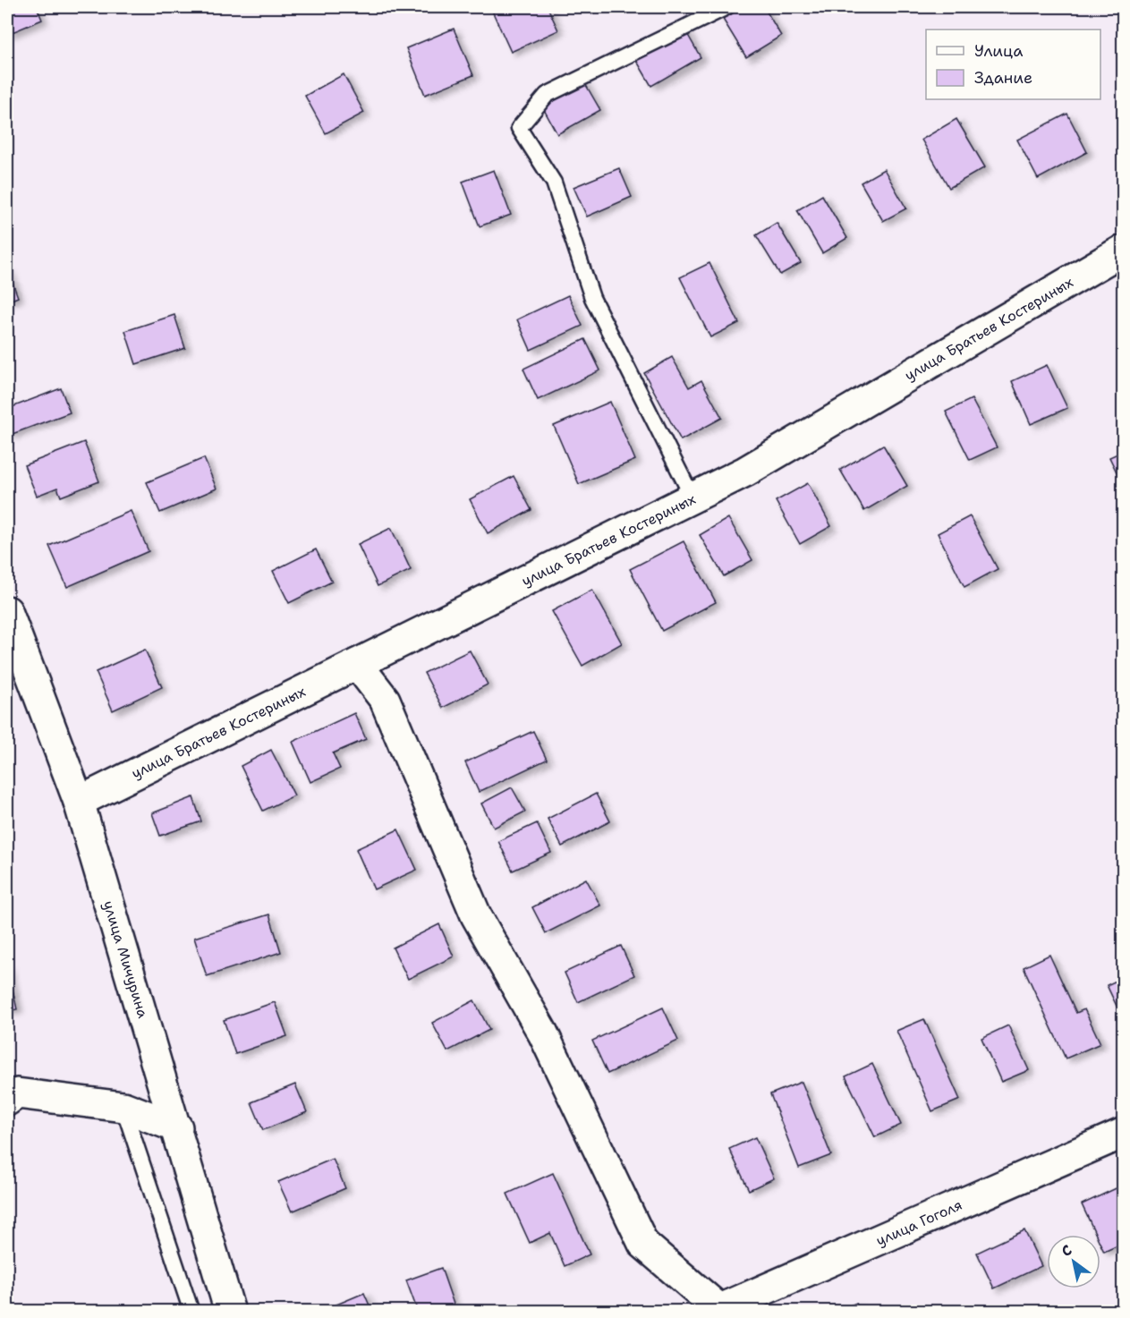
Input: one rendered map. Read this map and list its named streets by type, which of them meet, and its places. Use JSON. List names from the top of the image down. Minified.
{"streets":{"street":["улица Братьев Костериных","улица Мичурина","улица Гоголя"]},"crossings":[["улица Братьев Костериных","улица Мичурина"]],"legend":["Улица","Здание"],"north":"top left"}
